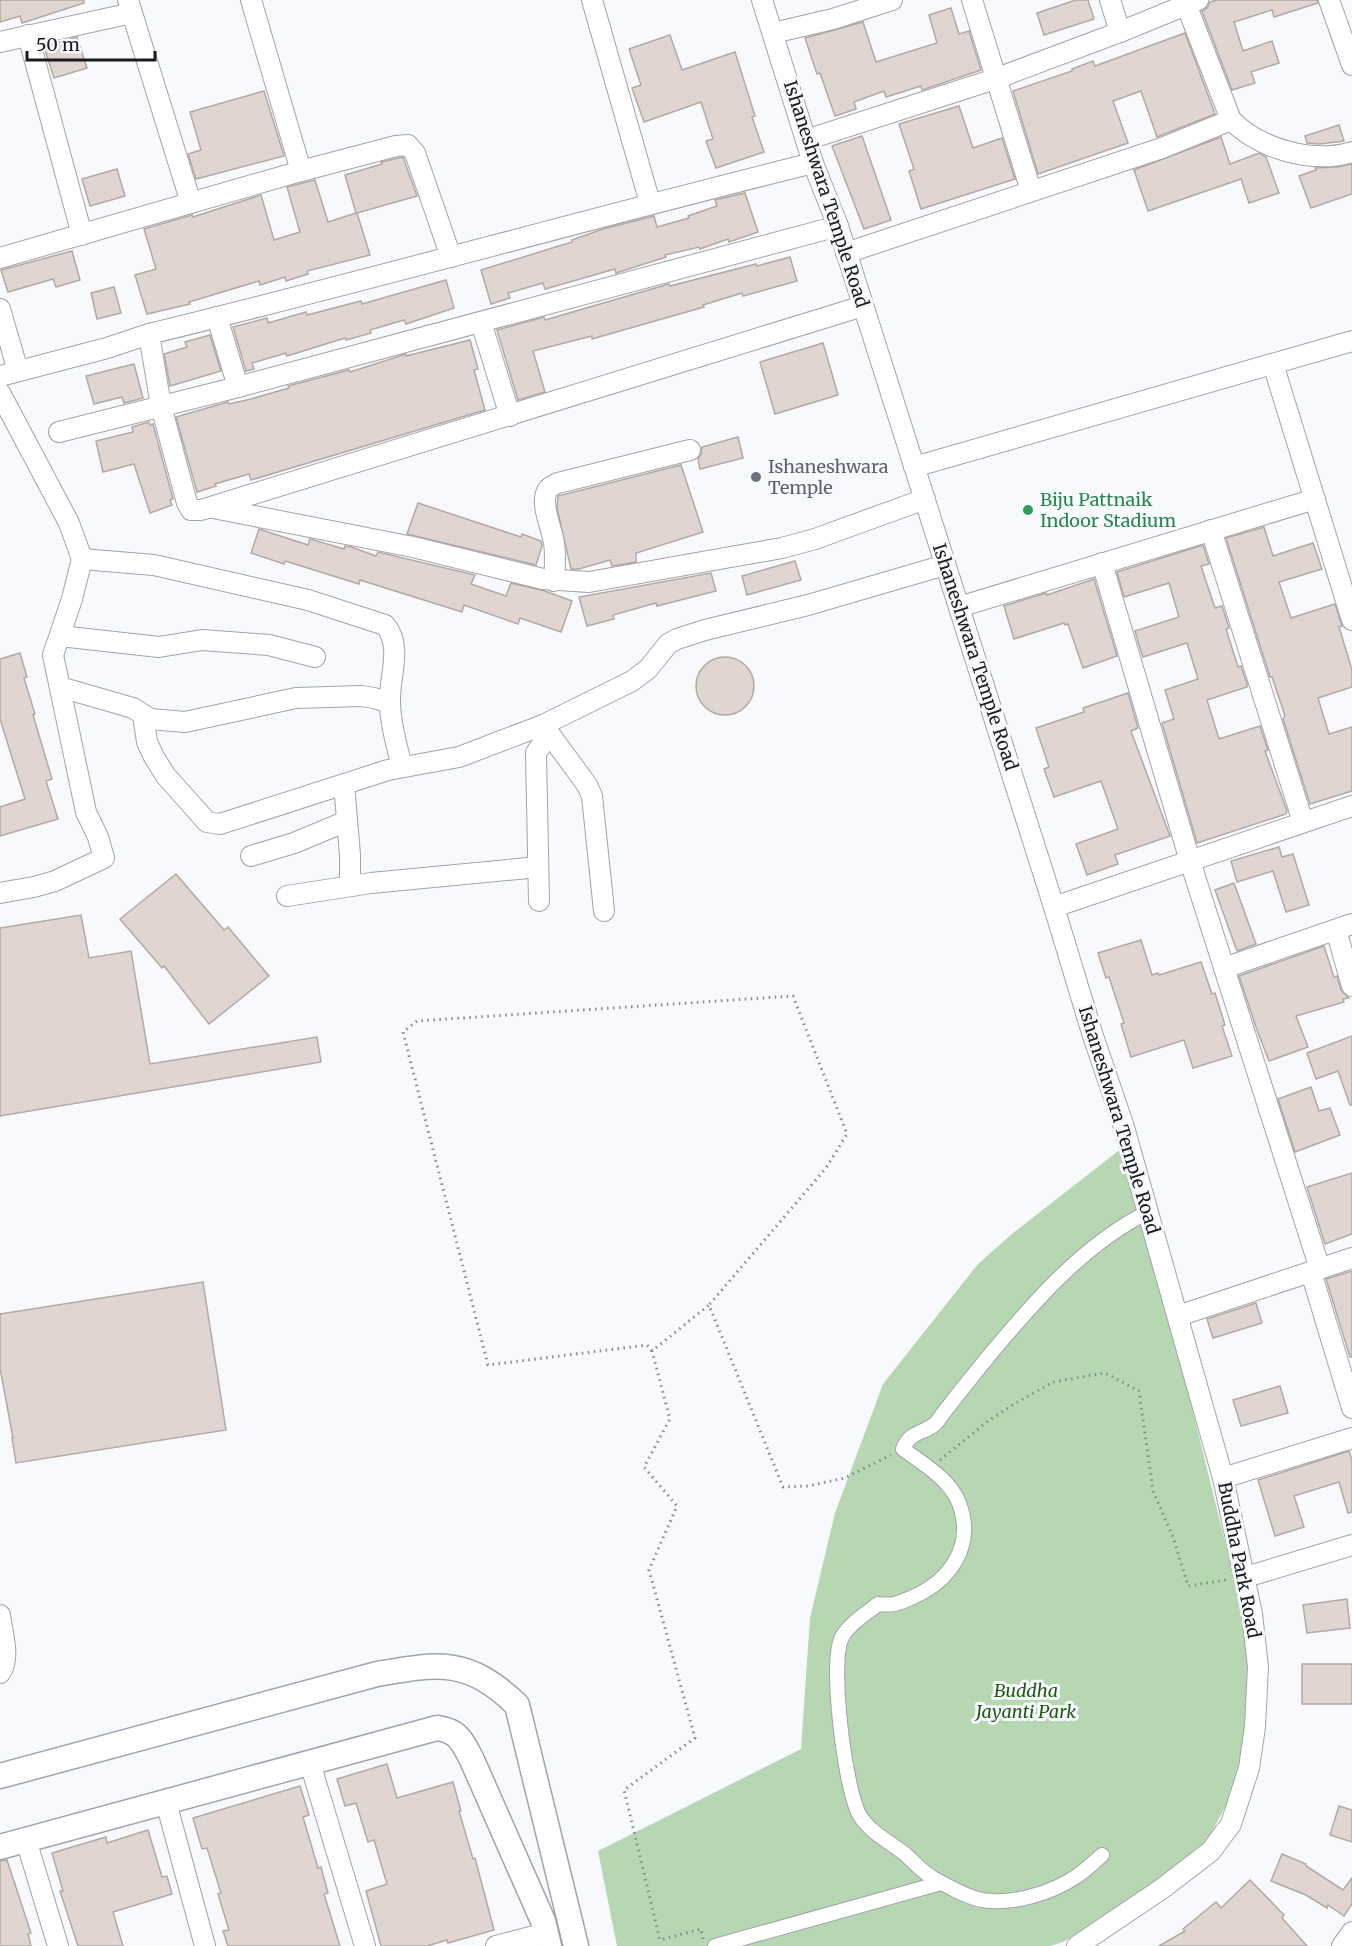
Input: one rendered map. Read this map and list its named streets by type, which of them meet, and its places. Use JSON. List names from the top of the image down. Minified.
{"streets":{"street":["Ishaneshwara Temple Road","Buddha Park Road"]},"crossings":[["Ishaneshwara Temple Road","Buddha Park Road"]],"parks":["Buddha Jayanti Park"],"places":["Ishaneshwara Temple","Biju Pattnaik Indoor Stadium"],"scale_bar":"50 m"}
